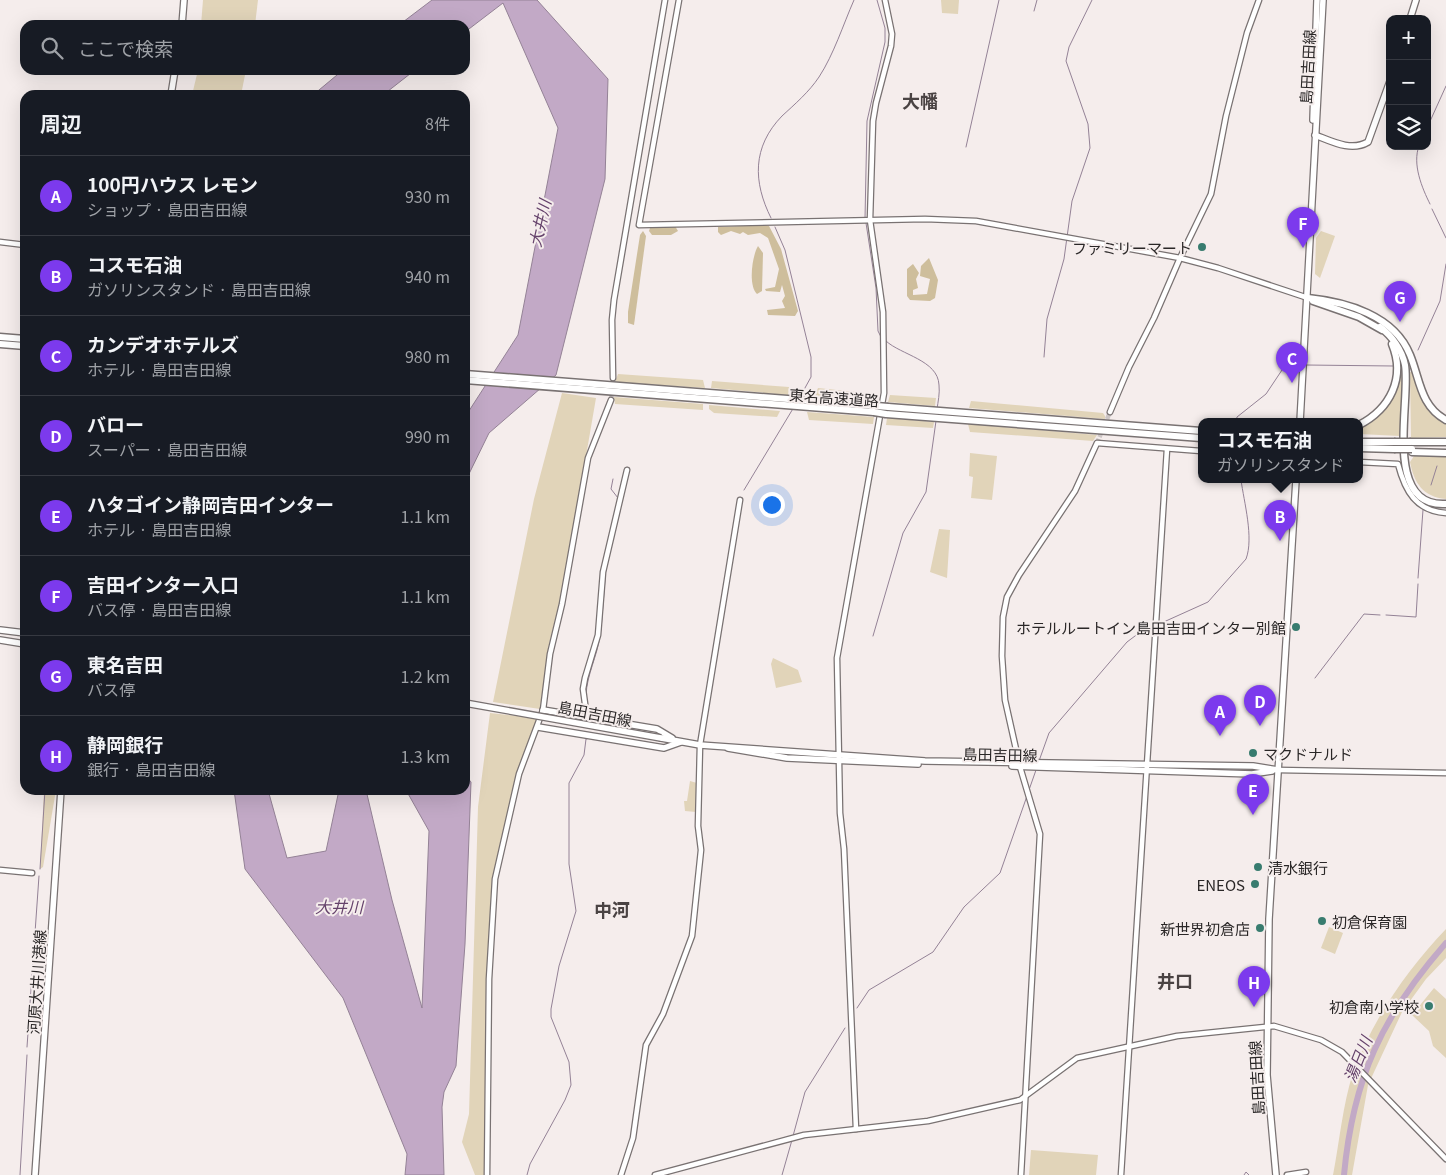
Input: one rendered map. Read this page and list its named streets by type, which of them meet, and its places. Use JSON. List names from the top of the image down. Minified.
{"streets":{"highway":["東名高速道路"],"main road":["島田吉田線","河原大井川港線"]},"districts":["大幡","中河","井口"],"water":["大井川","湯日川"],"places":["ファミリーマート","ホテルルートイン島田吉田インター別館","マクドナルド","清水銀行","ENEOS","初倉保育園","新世界初倉店","初倉南小学校"],"page":{"map_buttons":["+","−"],"search":"ここで検索","heading":["周辺","8件"],"list":[{"mark":"A","name":"100円ハウス レモン","note":"ショップ · 島田吉田線","value":"930 m"},{"mark":"B","name":"コスモ石油","note":"ガソリンスタンド · 島田吉田線","value":"940 m"},{"mark":"C","name":"カンデオホテルズ","note":"ホテル · 島田吉田線","value":"980 m"},{"mark":"D","name":"バロー","note":"スーパー · 島田吉田線","value":"990 m"},{"mark":"E","name":"ハタゴイン静岡吉田インター","note":"ホテル · 島田吉田線","value":"1.1 km"},{"mark":"F","name":"吉田インター入口","note":"バス停 · 島田吉田線","value":"1.1 km"},{"mark":"G","name":"東名吉田","note":"バス停","value":"1.2 km"},{"mark":"H","name":"静岡銀行","note":"銀行 · 島田吉田線","value":"1.3 km"}],"pins":["F","G","C","B","D","A","E","H"],"popup":["コスモ石油","ガソリンスタンド"]}}
